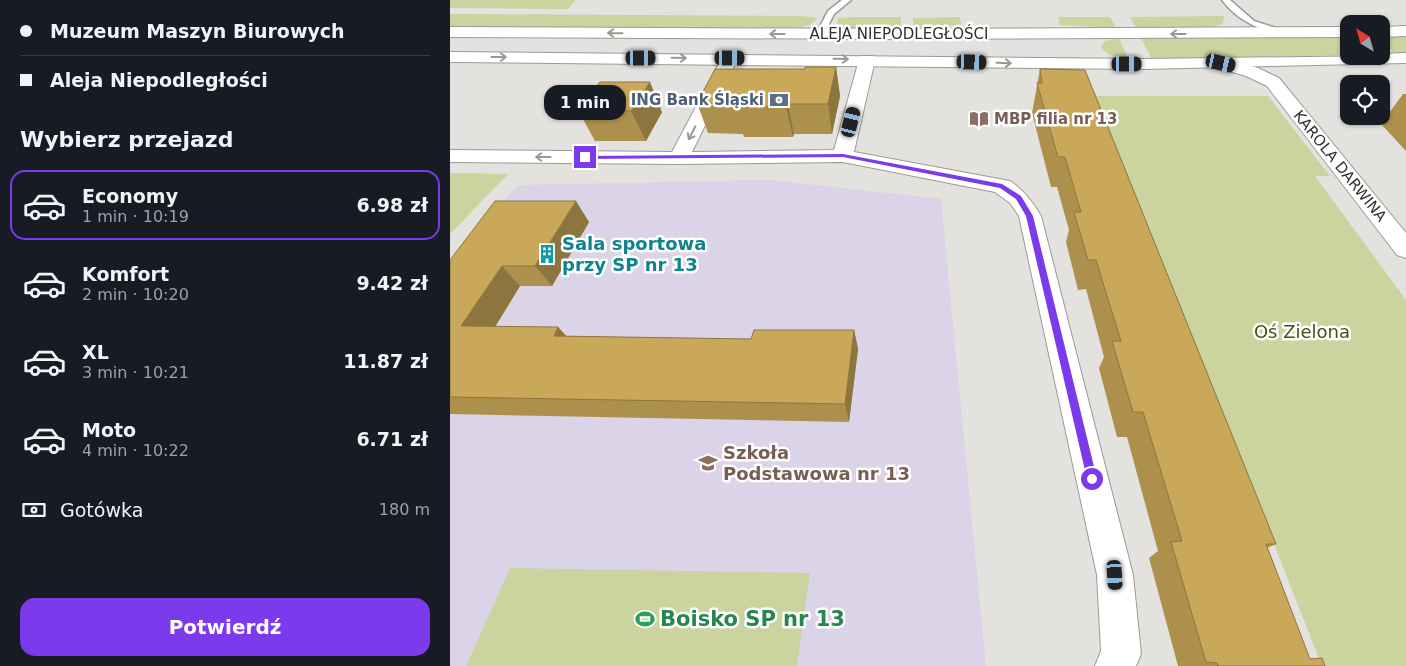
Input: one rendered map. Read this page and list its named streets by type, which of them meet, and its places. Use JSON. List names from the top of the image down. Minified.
{"streets":{"street":["ALEJA NIEPODLEGŁOŚCI","KAROLA DARWINA"]},"crossings":[["ALEJA NIEPODLEGŁOŚCI","KAROLA DARWINA"]],"parks":["Oś Zielona"],"places":{"bank":["ING Bank Śląski"],"library":["MBP filia nr 13"],"building":["Sala sportowa przy SP nr 13"],"school or university":["Szkoła Podstawowa nr 13"],"sports":["Boisko SP nr 13"]},"north":"top left","page":{"banner":["Muzeum Maszyn Biurowych","Aleja Niepodległości"],"bubble":"1 min","heading":"Wybierz przejazd","list":[{"name":"Economy","note":"1 min · 10:19","value":"6.98 zł"},{"name":"Komfort","note":"2 min · 10:20","value":"9.42 zł"},{"name":"XL","note":"3 min · 10:21","value":"11.87 zł"},{"name":"Moto","note":"4 min · 10:22","value":"6.71 zł"}],"pay":["Gotówka","180 m"],"buttons":"Potwierdź"}}
